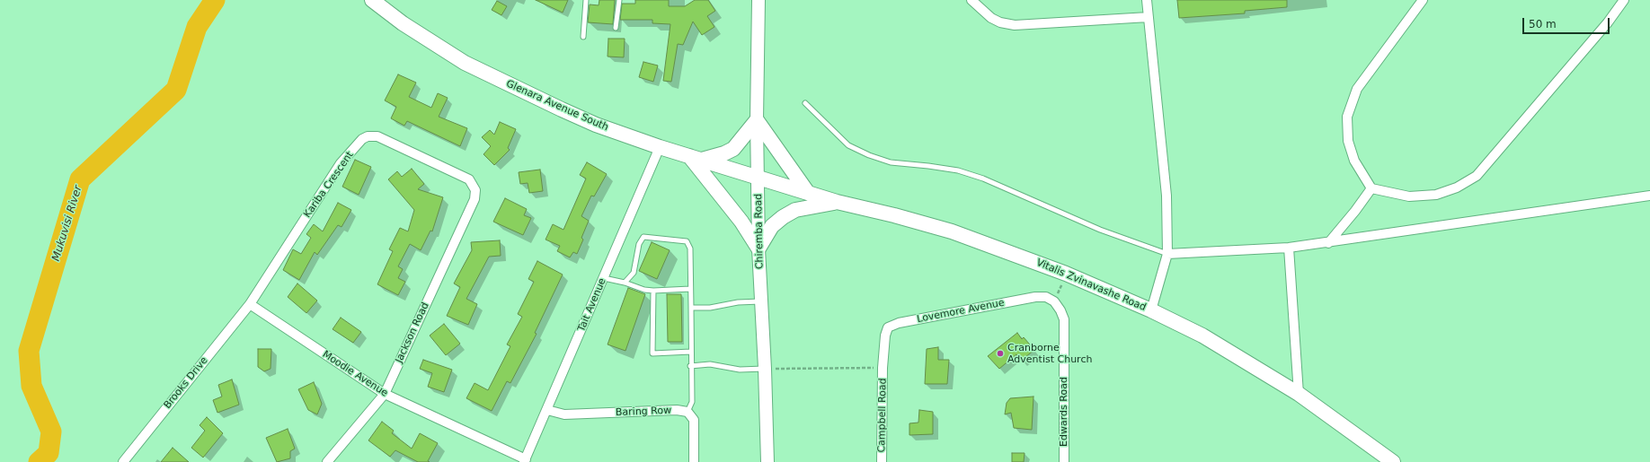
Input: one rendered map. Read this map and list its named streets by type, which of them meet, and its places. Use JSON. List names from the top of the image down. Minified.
{"streets":{"main road":["Glenara Avenue South","Chiremba Road","Vitalis Zvinavashe Road"],"street":["Kariba Crescent","Tait Avenue","Lovemore Avenue","Jackson Road","Moodie Avenue","Brooks Drive","Baring Row","Edwards Road","Campbell Road"]},"crossings":[["Glenara Avenue South","Chiremba Road"],["Glenara Avenue South","Vitalis Zvinavashe Road"],["Glenara Avenue South","Tait Avenue"],["Kariba Crescent","Jackson Road"],["Kariba Crescent","Moodie Avenue"],["Kariba Crescent","Brooks Drive"],["Chiremba Road","Vitalis Zvinavashe Road"],["Tait Avenue","Moodie Avenue"],["Tait Avenue","Baring Row"],["Lovemore Avenue","Edwards Road"],["Lovemore Avenue","Campbell Road"],["Jackson Road","Moodie Avenue"],["Moodie Avenue","Brooks Drive"]],"water":["Mukuvisi River"],"places":["Cranborne Adventist Church"],"scale_bar":"50 m"}
